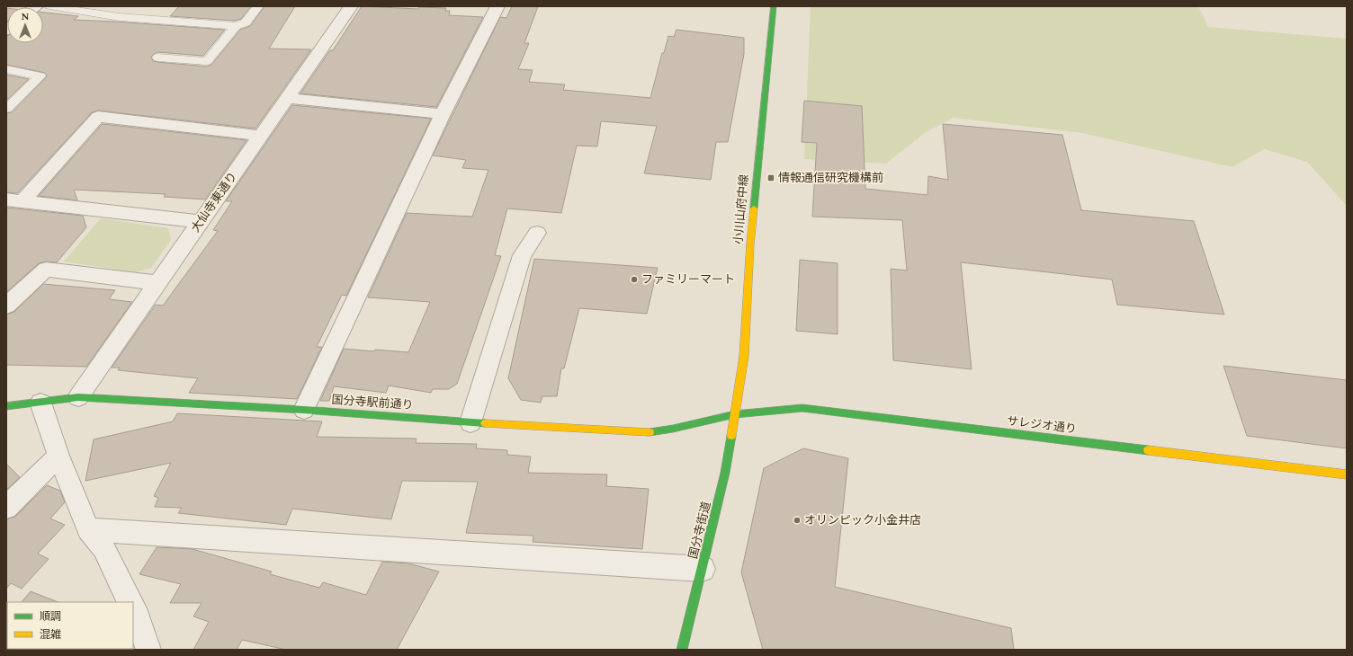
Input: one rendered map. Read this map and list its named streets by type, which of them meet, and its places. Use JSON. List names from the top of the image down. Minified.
{"streets":{"street":["大仙寺東通り","小川山府中線","国分寺駅前通り","サレジオ通り","国分寺街道"]},"crossings":[["大仙寺東通り","国分寺駅前通り"],["小川山府中線","国分寺駅前通り"],["小川山府中線","サレジオ通り"],["小川山府中線","国分寺街道"],["国分寺駅前通り","サレジオ通り"],["国分寺駅前通り","国分寺街道"],["サレジオ通り","国分寺街道"]],"places":{"transit":["情報通信研究機構前"],"other":["ファミリーマート","オリンピック小金井店"]},"legend":["順調","混雑"],"north":"top"}
